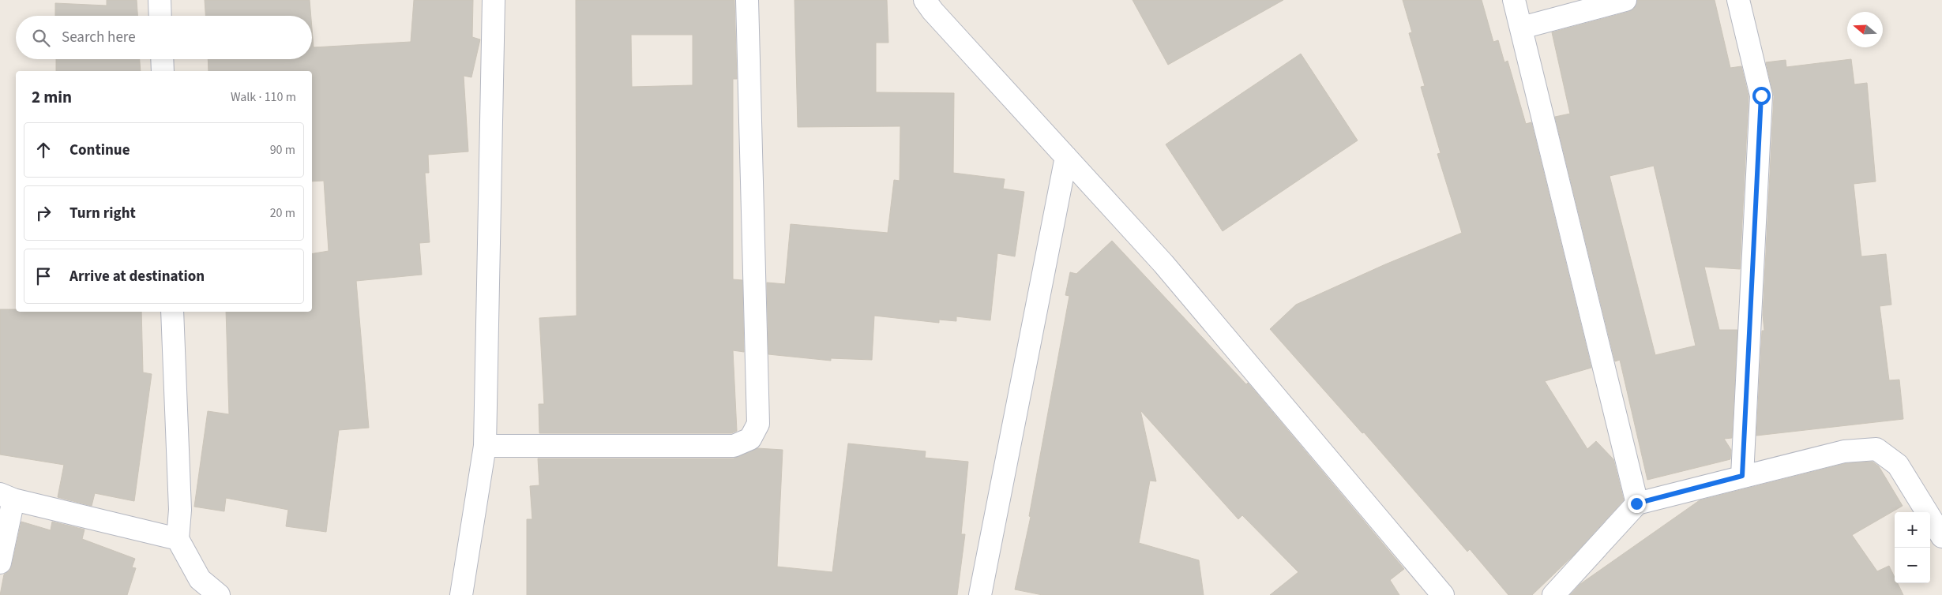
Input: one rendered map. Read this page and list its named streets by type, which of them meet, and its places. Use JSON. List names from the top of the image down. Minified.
{"north":"left","page":{"search":"Search here","heading":["2 min","Walk · 110 m"],"list":[["Continue","90 m"],["Turn right","20 m"],"Arrive at destination"],"map_buttons":["+","−"]}}
